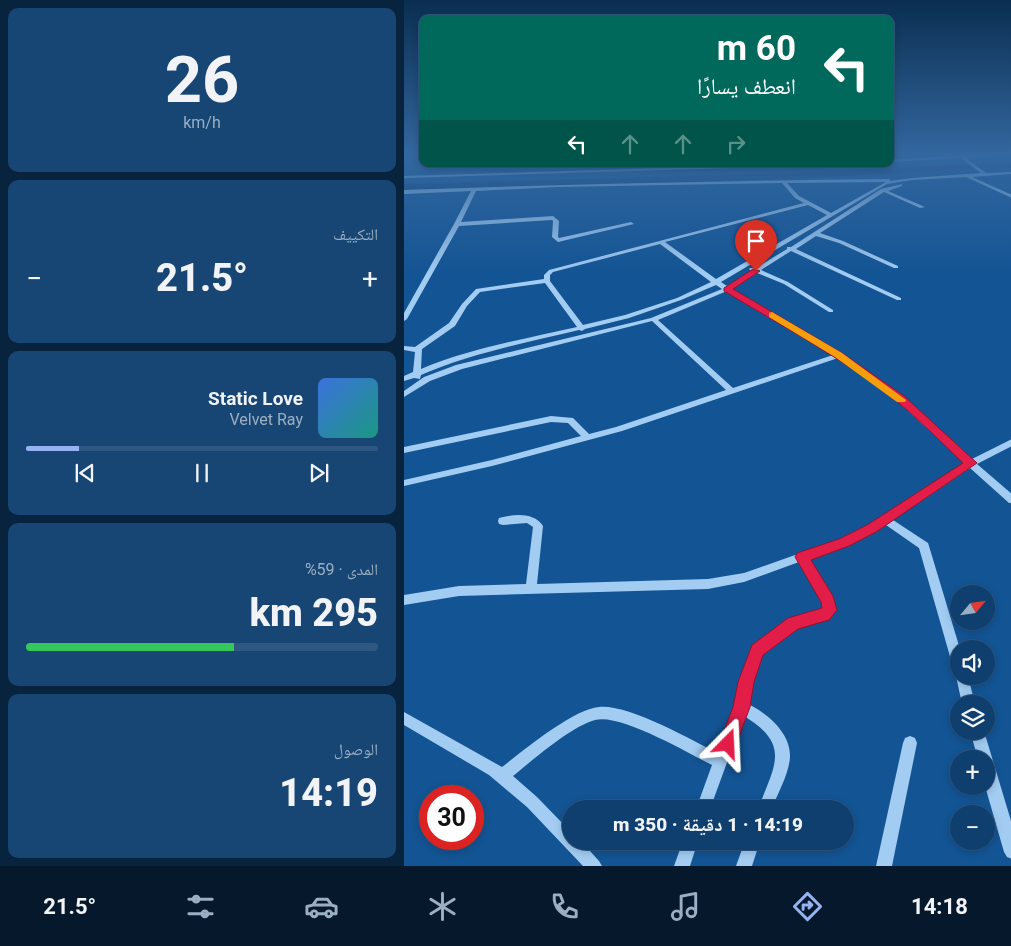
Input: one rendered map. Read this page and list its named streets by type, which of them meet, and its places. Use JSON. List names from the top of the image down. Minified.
{"north":"top right","page":{"tile":[["26","km/h"],"التكييف",["المدى · 59%","295 km"],["الوصول","14:19"]],"turn":["60 m","انعطف يسارًا"],"heat":["−","21.5°","+"],"song":["Static Love","Velvet Ray"],"map_buttons":["+","−"],"limit":"30","trip":"14:19 · 1 دقيقة · 350 m","tabs":["14:18","21.5°"]}}
